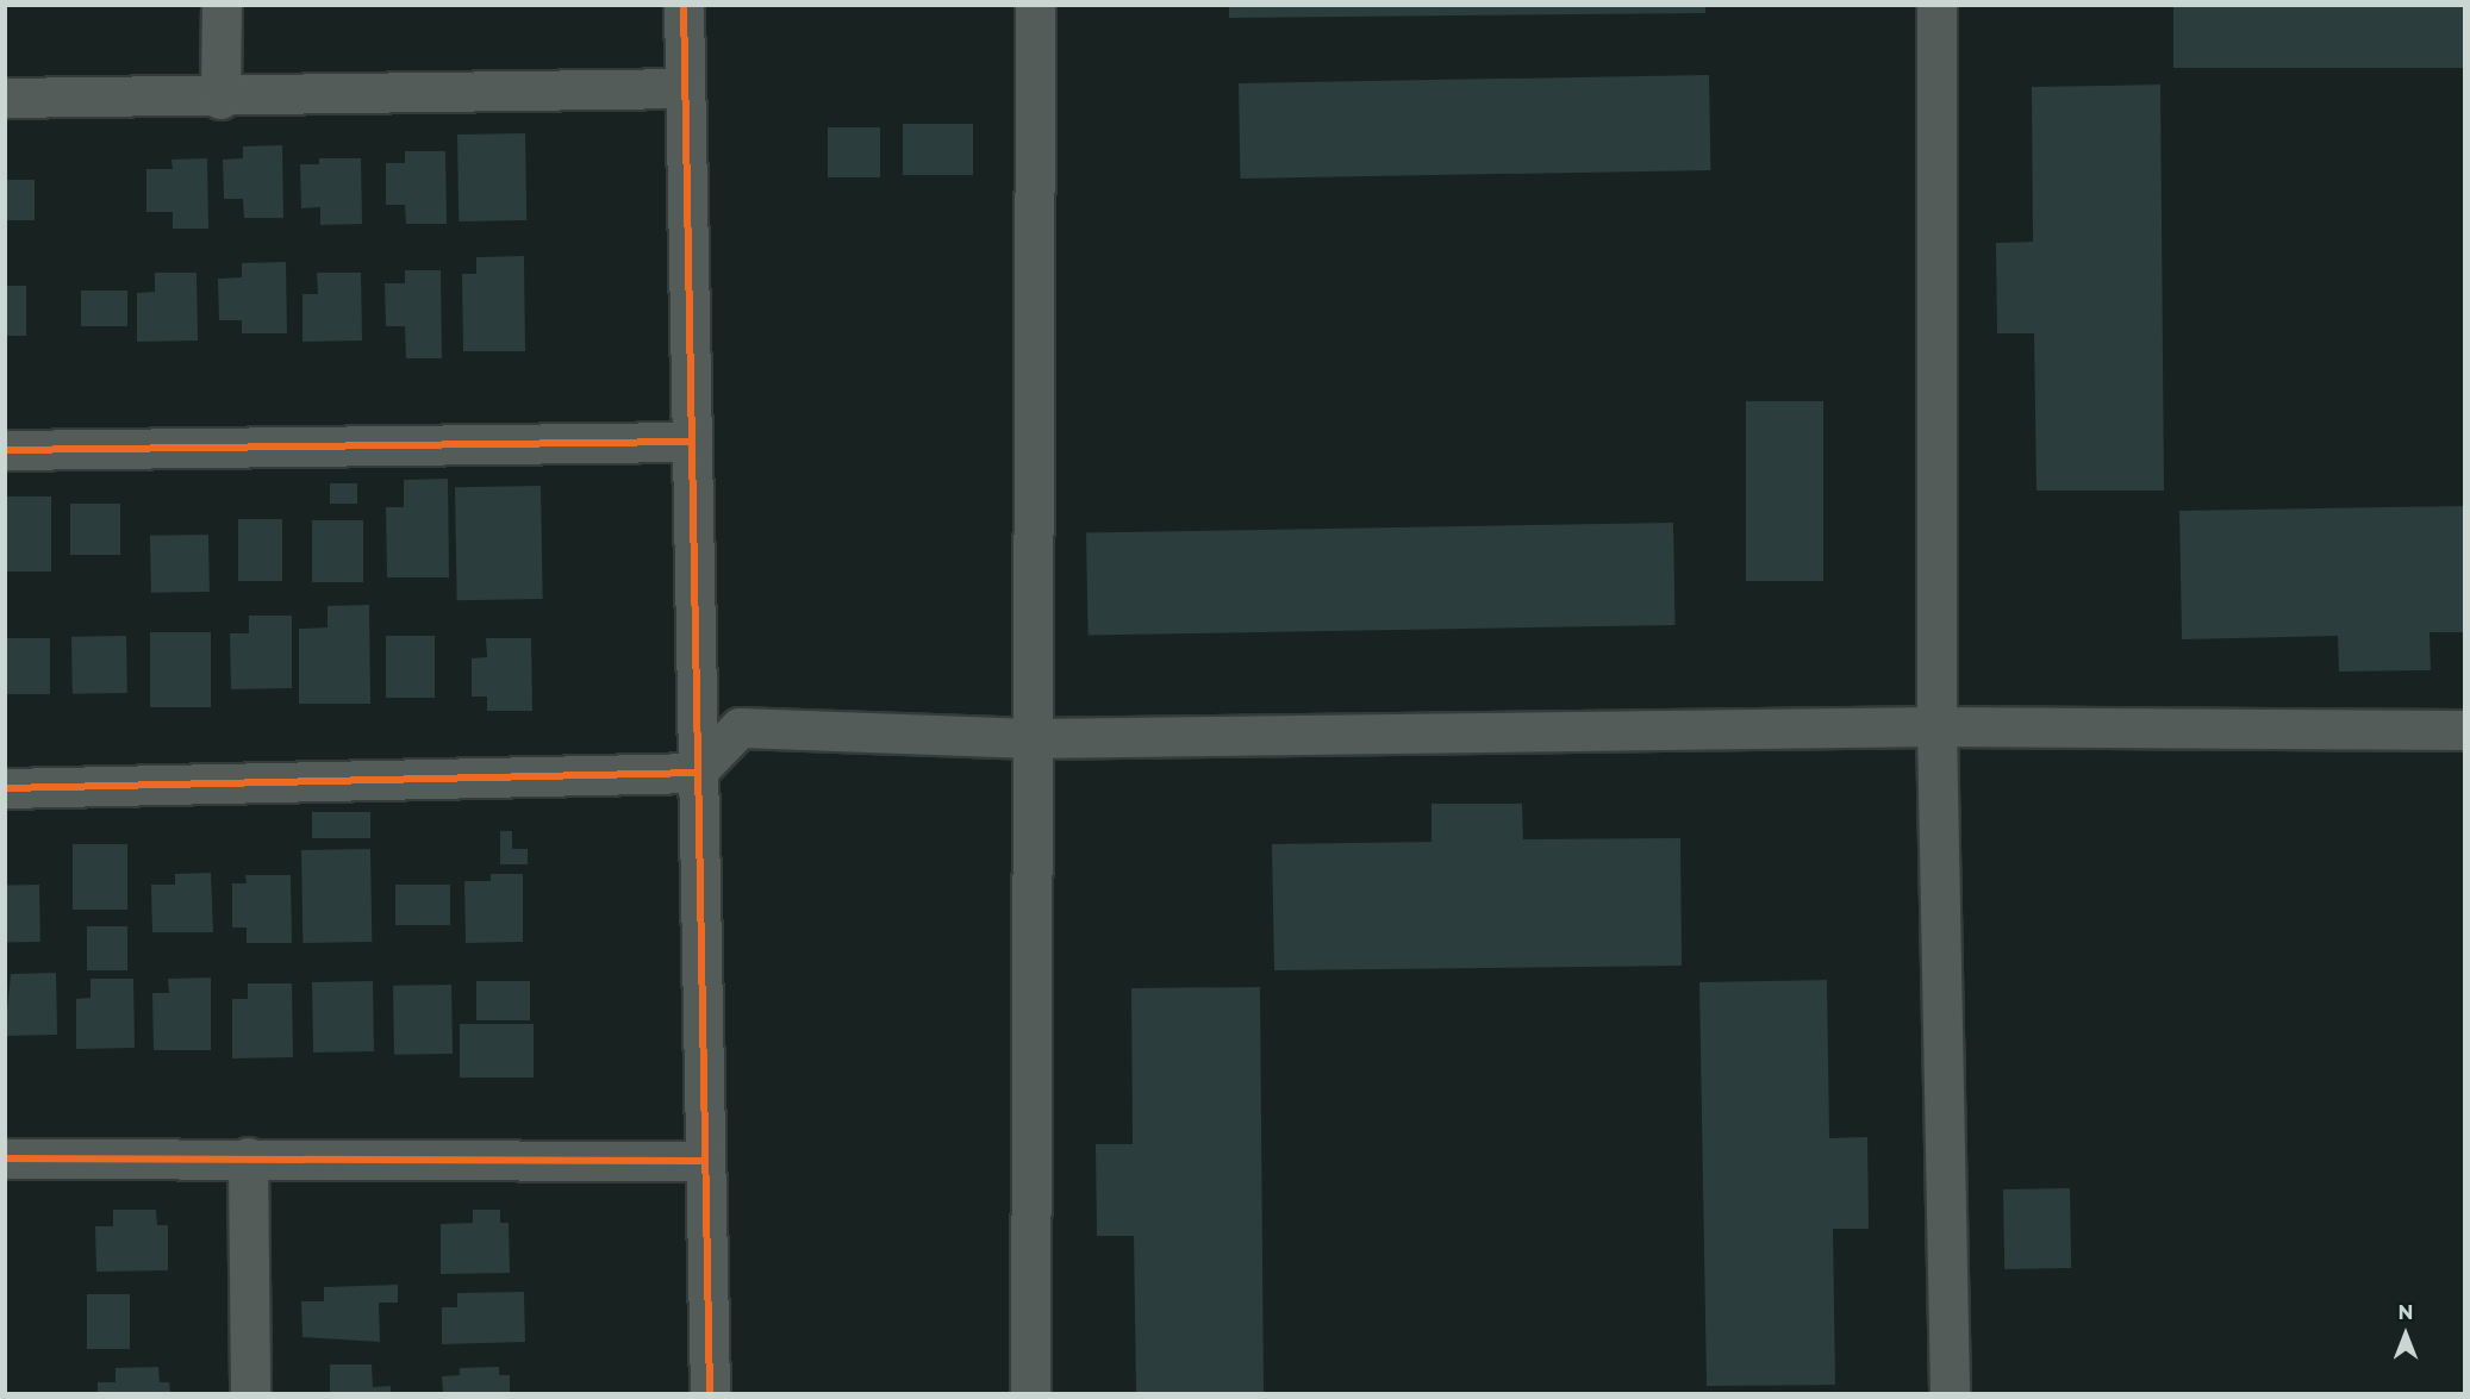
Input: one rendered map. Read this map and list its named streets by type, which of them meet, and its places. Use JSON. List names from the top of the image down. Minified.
{"north":"top"}
